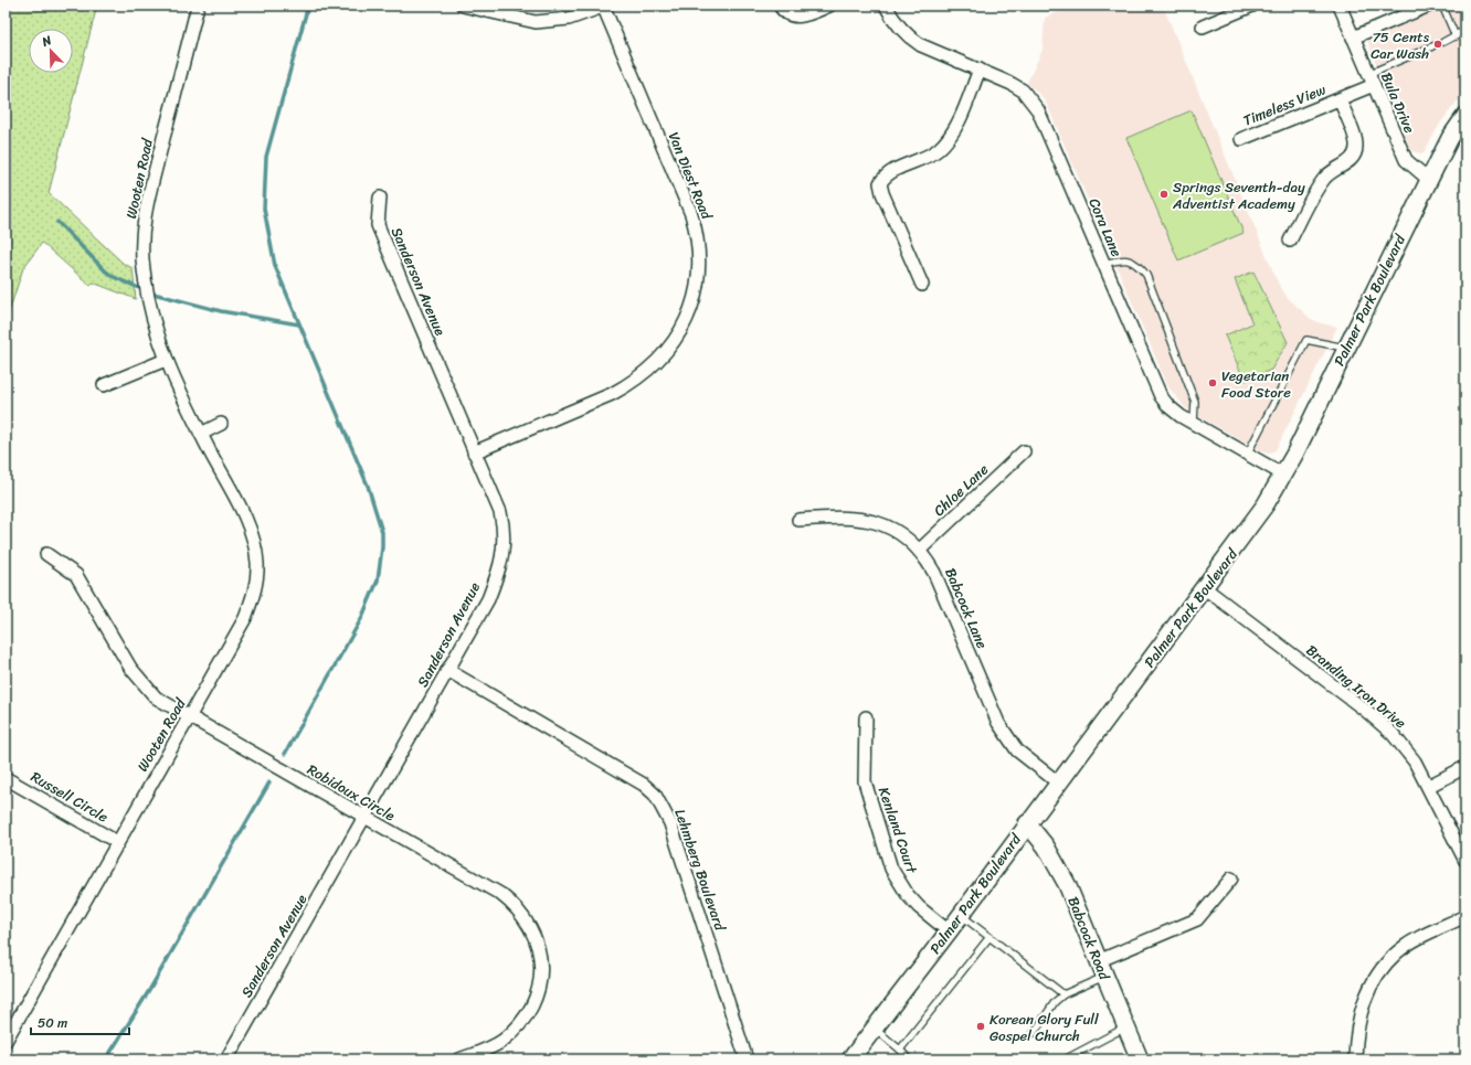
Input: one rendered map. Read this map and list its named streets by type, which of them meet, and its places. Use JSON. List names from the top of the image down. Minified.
{"streets":{"main road":["Palmer Park Boulevard","Babcock Road"],"street":["Bula Drive","Timeless View","Van Diest Road","Wooten Road","Cora Lane","Sanderson Avenue","Chloe Lane","Babcock Lane","Branding Iron Drive","Robidoux Circle","Russell Circle","Kenland Court","Lehmberg Boulevard"]},"crossings":[["Bula Drive","Timeless View"],["Bula Drive","Palmer Park Boulevard"],["Van Diest Road","Sanderson Avenue"],["Wooten Road","Robidoux Circle"],["Wooten Road","Russell Circle"],["Cora Lane","Palmer Park Boulevard"],["Sanderson Avenue","Robidoux Circle"],["Sanderson Avenue","Lehmberg Boulevard"],["Palmer Park Boulevard","Babcock Lane"],["Palmer Park Boulevard","Branding Iron Drive"],["Palmer Park Boulevard","Kenland Court"],["Palmer Park Boulevard","Babcock Road"],["Chloe Lane","Babcock Lane"]],"places":["75 Cents Car Wash","Springs Seventh-day Adventist Academy","Vegetarian Food Store","Korean Glory Full Gospel Church"],"scale_bar":"50 m","north":"top left"}
